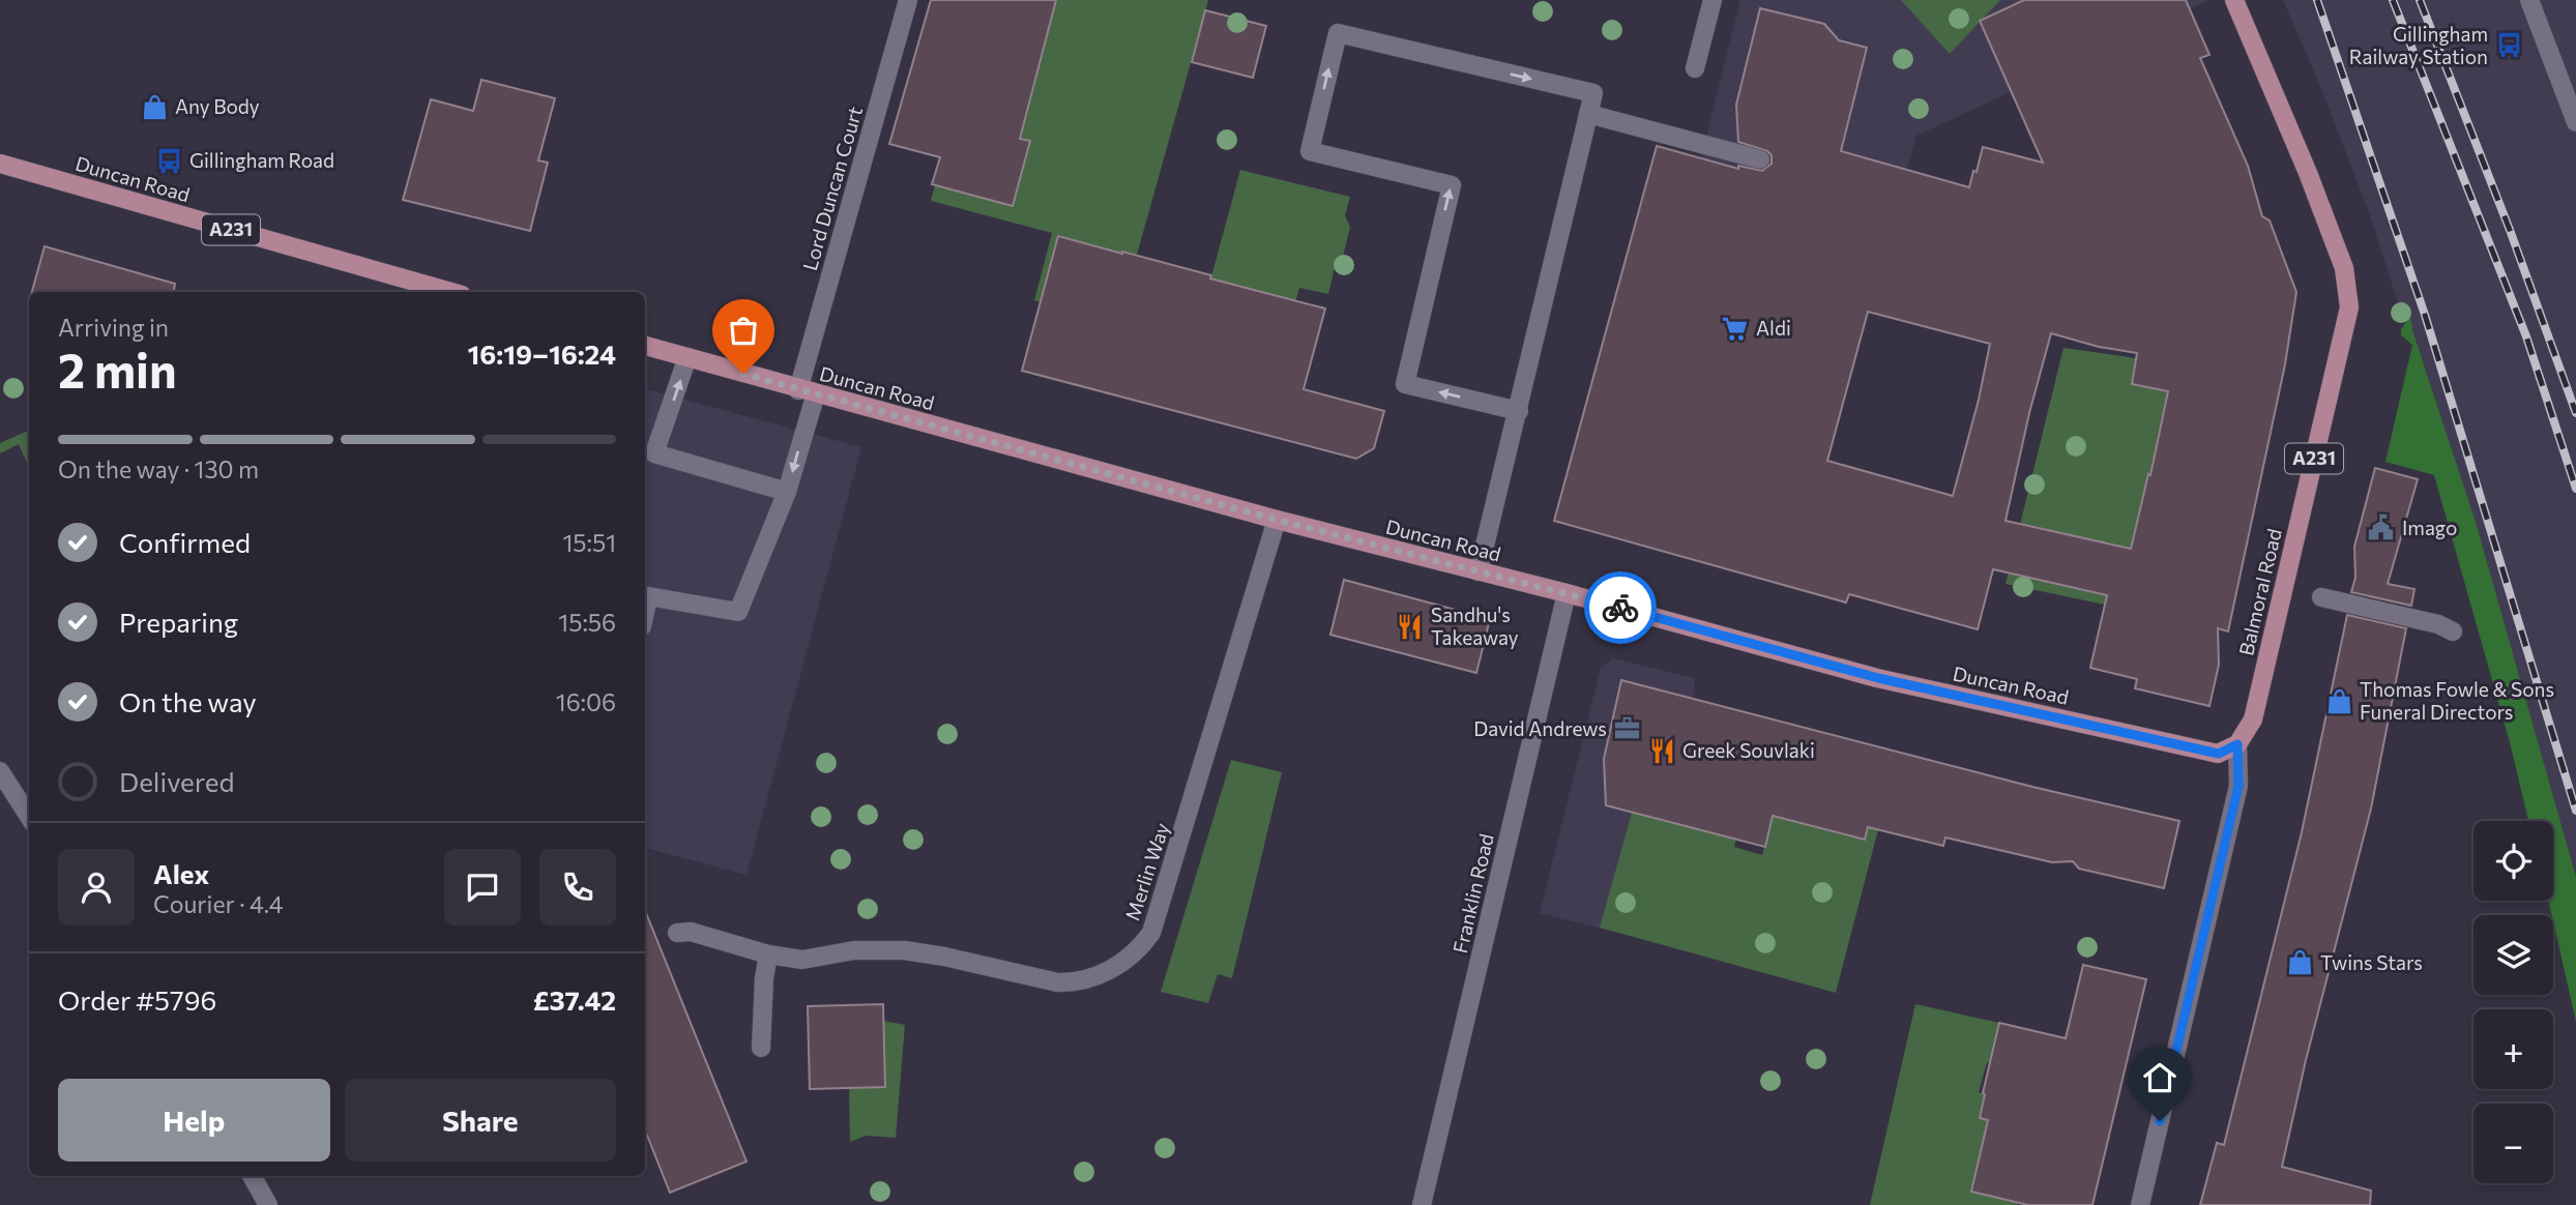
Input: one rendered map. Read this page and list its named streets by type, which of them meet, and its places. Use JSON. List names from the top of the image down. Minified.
{"streets":{"main road":["Duncan Road","A231","Balmoral Road"],"street":["Lord Duncan Court","Merlin Way","Franklin Road"]},"crossings":[["Duncan Road","Lord Duncan Court"],["Duncan Road","Balmoral Road"],["Duncan Road","Merlin Way"],["Duncan Road","Franklin Road"]],"places":{"bus stop":["Gillingham Railway Station","Gillingham Road"],"shop":["Any Body","Thomas Fowle & Sons Funeral Directors","Twins Stars"],"supermarket":["Aldi"],"public building":["Imago"],"restaurant":["Sandhu's Takeaway","Greek Souvlaki"],"office":["David Andrews"]},"page":{"heading":["2 min","Arriving in","16:19–16:24"],"panel":["Alex","Courier · 4.4","Order #5796","£37.42"],"bar":"On the way · 130 m","list":[["Confirmed","15:51"],["Preparing","15:56"],["On the way","16:06"],"Delivered"],"map_buttons":["+","−"],"buttons":["Help","Share"]}}
